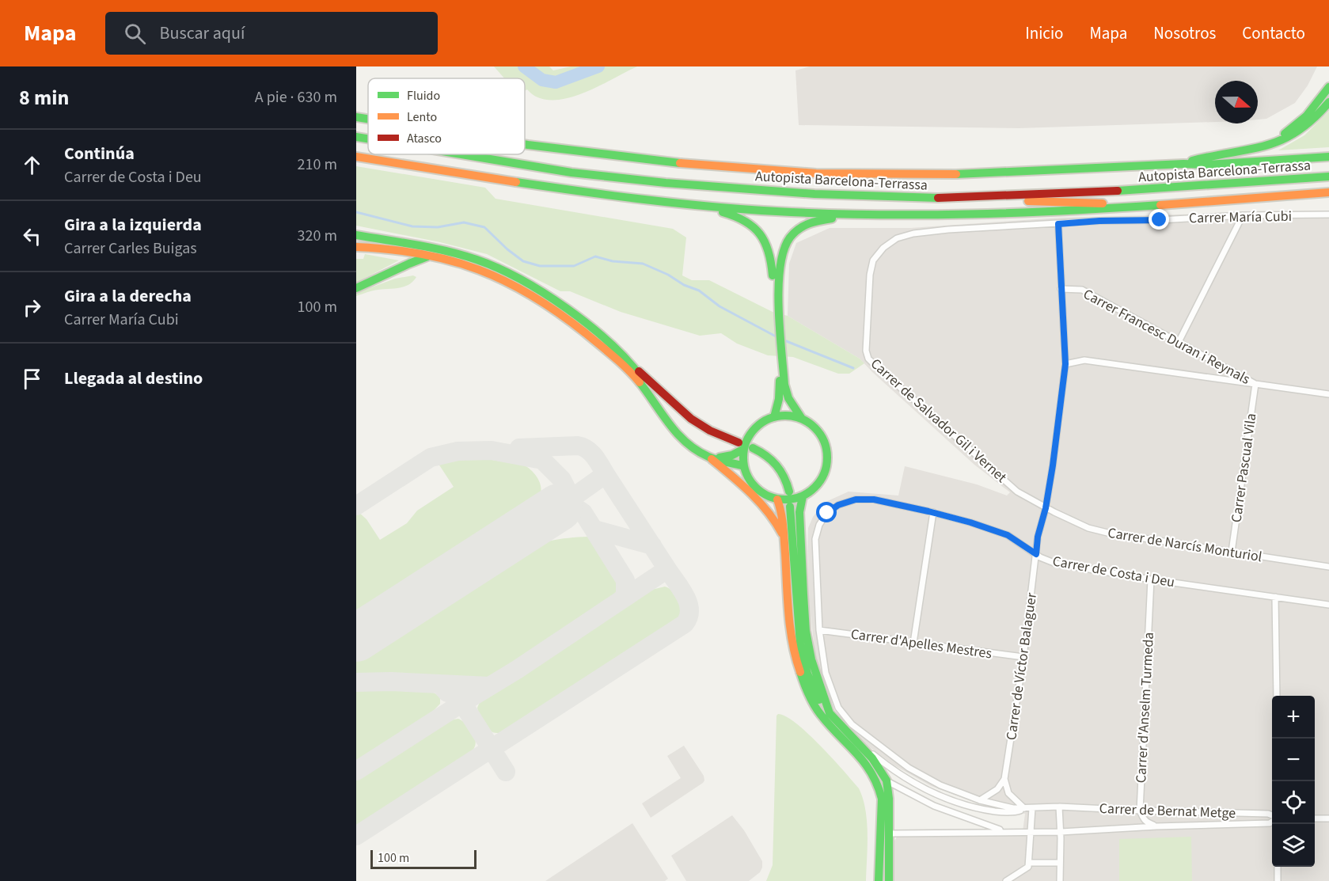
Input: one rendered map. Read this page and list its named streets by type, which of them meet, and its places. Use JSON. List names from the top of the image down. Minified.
{"streets":{"main road":["Autopista Barcelona-Terrassa"],"street":["Carrer María Cubi","Carrer Francesc Duran i Reynals","Carrer de Salvador Gil i Vernet","Carrer Pascual Vila","Carrer de Narcís Monturiol","Carrer de Costa i Deu","Carrer d'Apelles Mestres","Carrer de Víctor Balaguer","Carrer d'Anselm Turmeda","Carrer de Bernat Metge"]},"crossings":[["Carrer María Cubi","Carrer de Salvador Gil i Vernet"],["Carrer María Cubi","Carrer de Víctor Balaguer"],["Carrer Francesc Duran i Reynals","Carrer Pascual Vila"],["Carrer Francesc Duran i Reynals","Carrer de Víctor Balaguer"],["Carrer de Salvador Gil i Vernet","Carrer de Narcís Monturiol"],["Carrer de Salvador Gil i Vernet","Carrer de Víctor Balaguer"],["Carrer Pascual Vila","Carrer de Narcís Monturiol"],["Carrer de Narcís Monturiol","Carrer de Víctor Balaguer"],["Carrer de Costa i Deu","Carrer de Víctor Balaguer"],["Carrer de Costa i Deu","Carrer d'Anselm Turmeda"],["Carrer de Costa i Deu","Carrer de Bernat Metge"],["Carrer d'Apelles Mestres","Carrer de Víctor Balaguer"],["Carrer d'Apelles Mestres","Carrer de Bernat Metge"],["Carrer d'Anselm Turmeda","Carrer de Bernat Metge"]],"legend":["Fluido","Lento","Atasco"],"scale_bar":"100 m","north":"right","page":{"header":"Mapa","search":"Buscar aquí","nav":["Inicio","Mapa","Nosotros","Contacto"],"heading":["8 min","A pie · 630 m"],"list":[["Continúa","Carrer de Costa i Deu","210 m"],["Gira a la izquierda","Carrer Carles Buigas","320 m"],["Gira a la derecha","Carrer María Cubi","100 m"],"Llegada al destino"],"map_buttons":["+","−"],"scale":"100 m"}}
